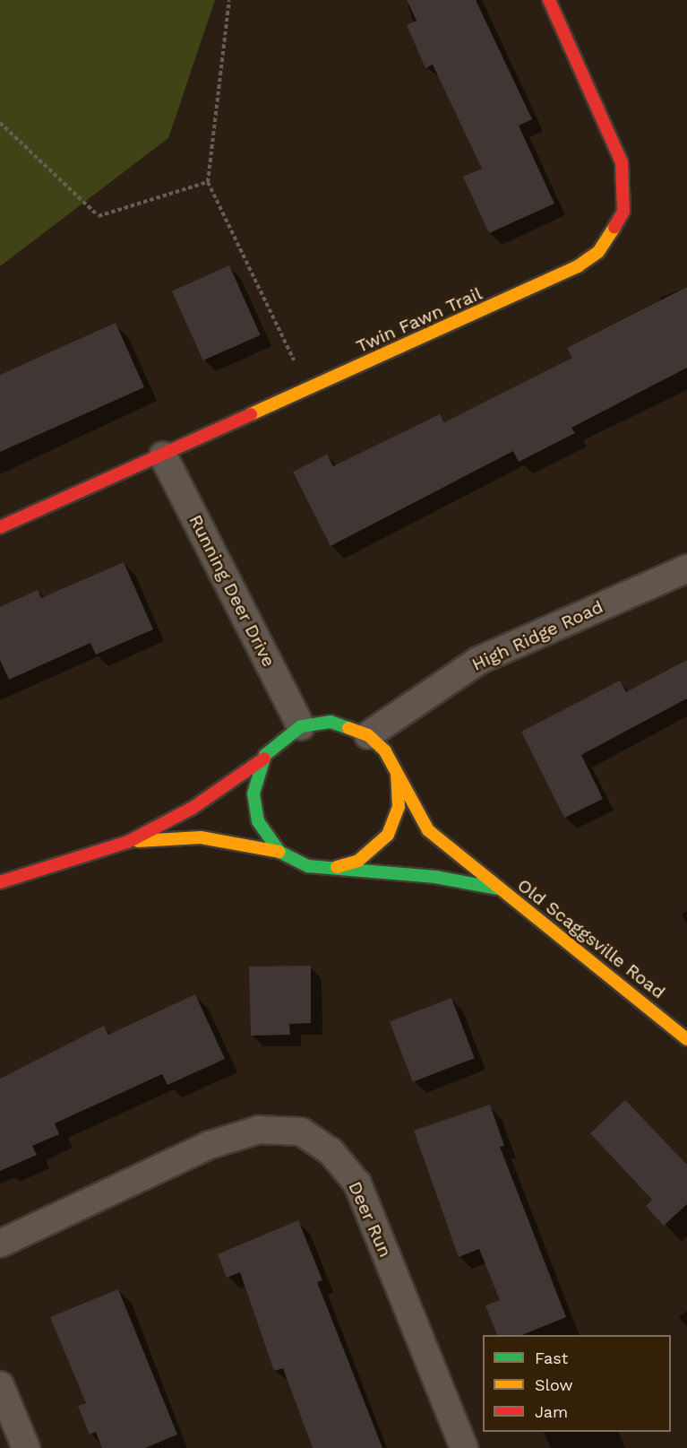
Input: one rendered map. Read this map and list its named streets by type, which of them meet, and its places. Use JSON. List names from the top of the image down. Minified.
{"streets":{"street":["Twin Fawn Trail","Running Deer Drive","High Ridge Road","Old Scaggsville Road","Deer Run"]},"crossings":[["Twin Fawn Trail","Running Deer Drive"],["Running Deer Drive","High Ridge Road"],["Running Deer Drive","Old Scaggsville Road"],["High Ridge Road","Old Scaggsville Road"]],"legend":["Fast","Slow","Jam"]}
